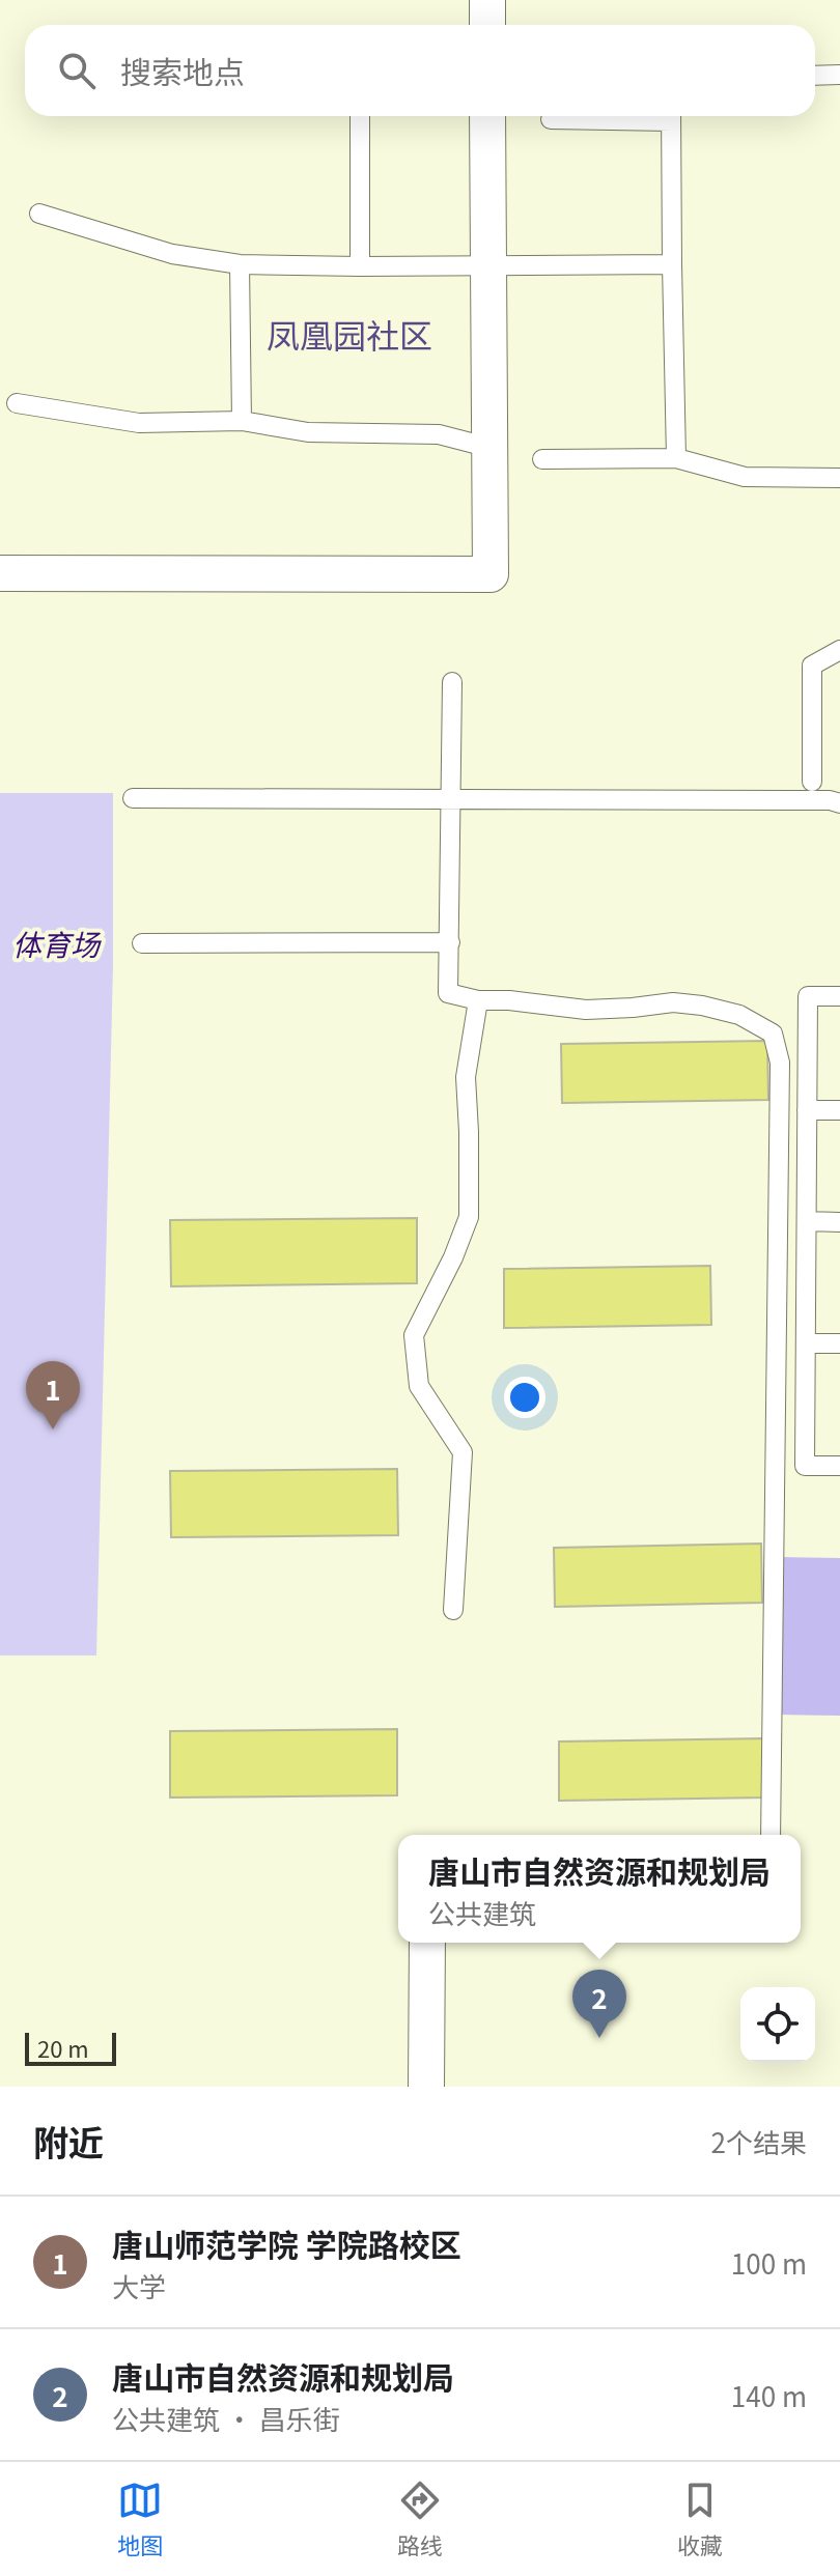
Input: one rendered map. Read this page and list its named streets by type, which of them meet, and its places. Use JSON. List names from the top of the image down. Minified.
{"districts":["凤凰园社区"],"parks":["体育场"],"scale_bar":"20 m","page":{"search":"搜索地点","pins":["1","2"],"popup":["唐山市自然资源和规划局","公共建筑"],"scale":"20 m","heading":["附近","2个结果"],"list":[{"mark":"1","name":"唐山师范学院 学院路校区","note":"大学","value":"100 m"},{"mark":"2","name":"唐山市自然资源和规划局","note":"公共建筑 · 昌乐街","value":"140 m"}],"nav":["地图","路线","收藏"]}}
